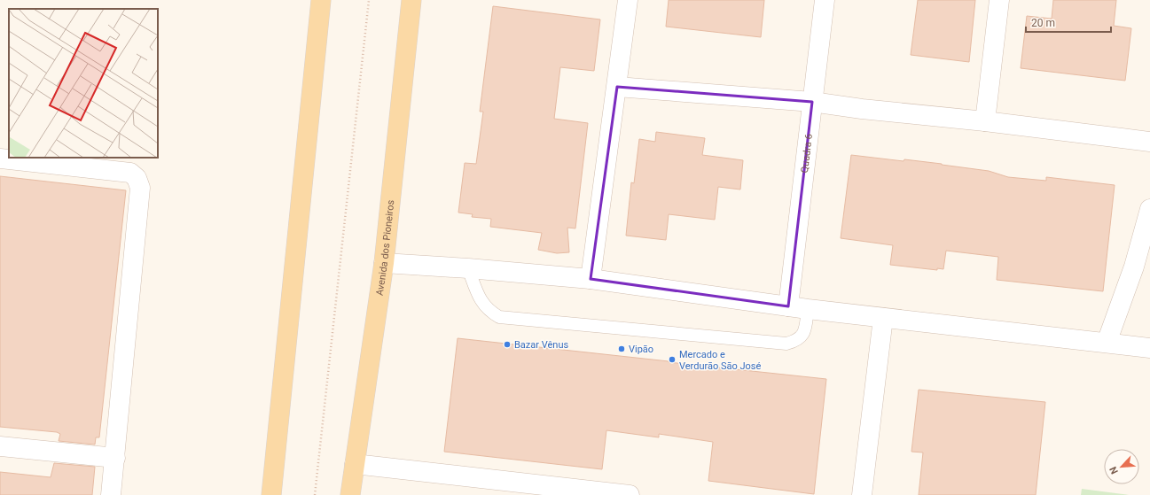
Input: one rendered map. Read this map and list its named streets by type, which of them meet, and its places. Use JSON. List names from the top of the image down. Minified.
{"streets":{"main road":["Avenida dos Pioneiros"],"street":["Quadra 6"]},"places":["Bazar Vênus","Vipão","Mercado e Verdurão São José"],"scale_bar":"20 m","north":"bottom left"}
